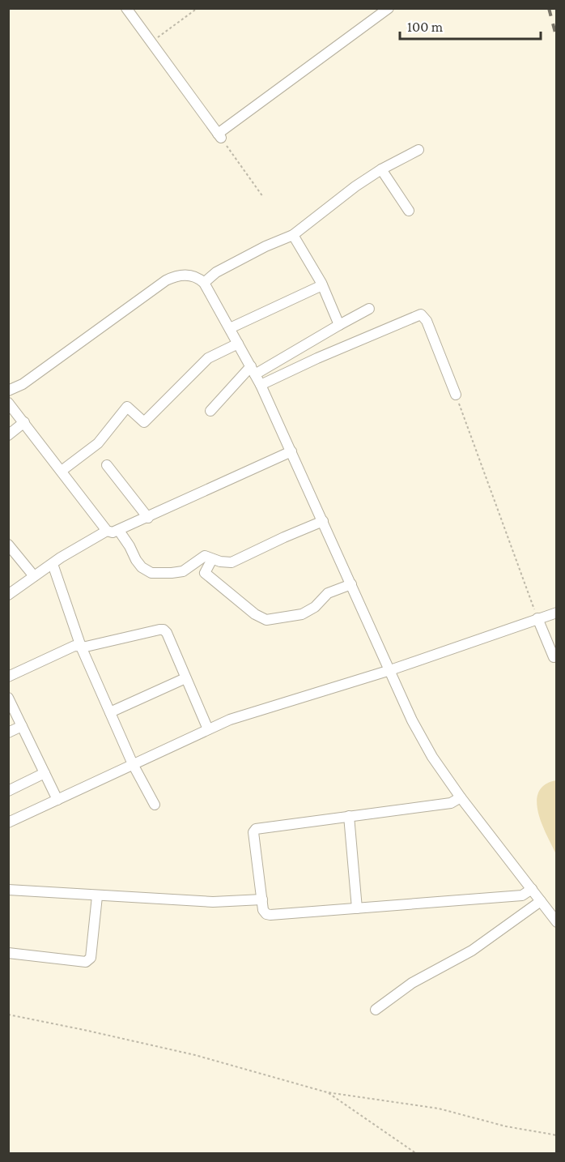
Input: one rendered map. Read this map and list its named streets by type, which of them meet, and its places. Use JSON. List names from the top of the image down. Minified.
{"scale_bar":"100 m"}
